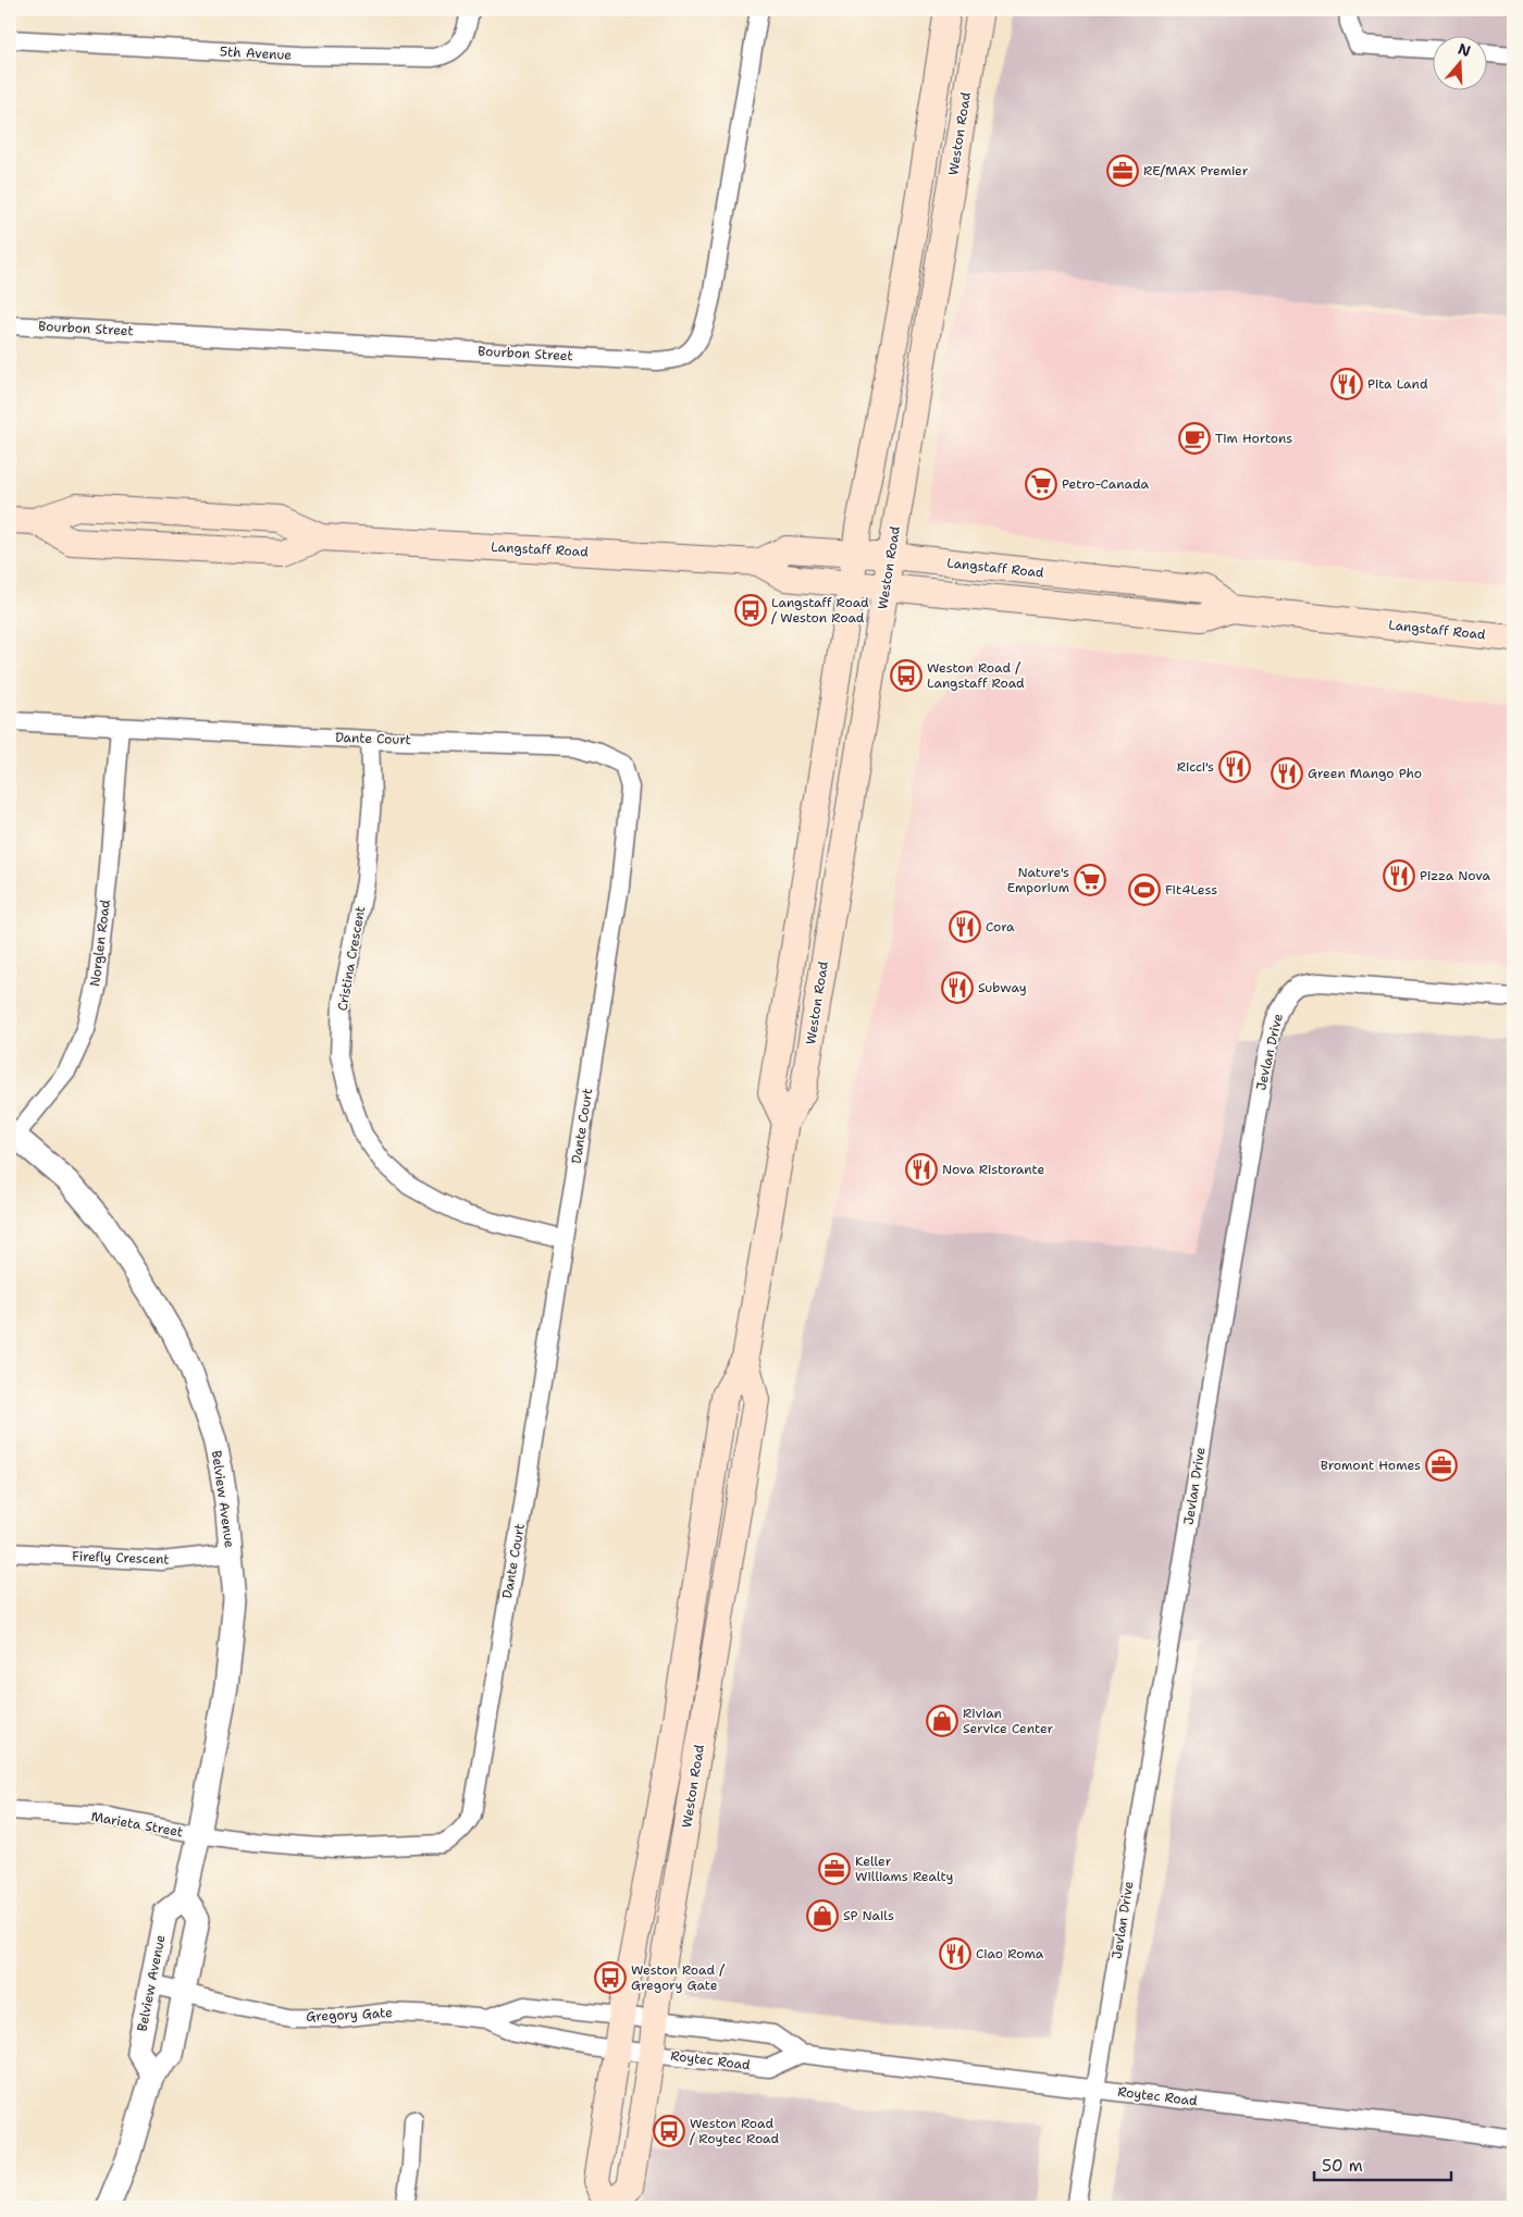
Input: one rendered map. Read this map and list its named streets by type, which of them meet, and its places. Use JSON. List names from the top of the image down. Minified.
{"streets":{"main road":["Weston Road","Langstaff Road"],"street":["5th Avenue","Bourbon Street","Dante Court","Norglen Road","Cristina Crescent","Jevlan Drive","Belview Avenue","Firefly Crescent","Marieta Street","Gregory Gate","Roytec Road"]},"crossings":[["Weston Road","Langstaff Road"],["Weston Road","Gregory Gate"],["Weston Road","Roytec Road"],["Dante Court","Norglen Road"],["Dante Court","Cristina Crescent"],["Dante Court","Belview Avenue"],["Dante Court","Marieta Street"],["Norglen Road","Belview Avenue"],["Jevlan Drive","Roytec Road"],["Belview Avenue","Firefly Crescent"],["Belview Avenue","Marieta Street"],["Belview Avenue","Gregory Gate"],["Gregory Gate","Roytec Road"]],"places":{"office":["RE/MAX Premier","Bromont Homes","Keller Williams Realty"],"restaurant":["Pita Land","Ricci's","Green Mango Pho","Pizza Nova","Cora","Subway","Nova Ristorante","Ciao Roma"],"cafe":["Tim Hortons"],"supermarket":["Petro-Canada","Nature's Emporium"],"bus stop":["Langstaff Road / Weston Road","Weston Road / Langstaff Road","Weston Road / Gregory Gate","Weston Road / Roytec Road"],"sports":["Fit4Less"],"shop":["Rivian Service Center","SP Nails"]},"scale_bar":"50 m","north":"top"}
